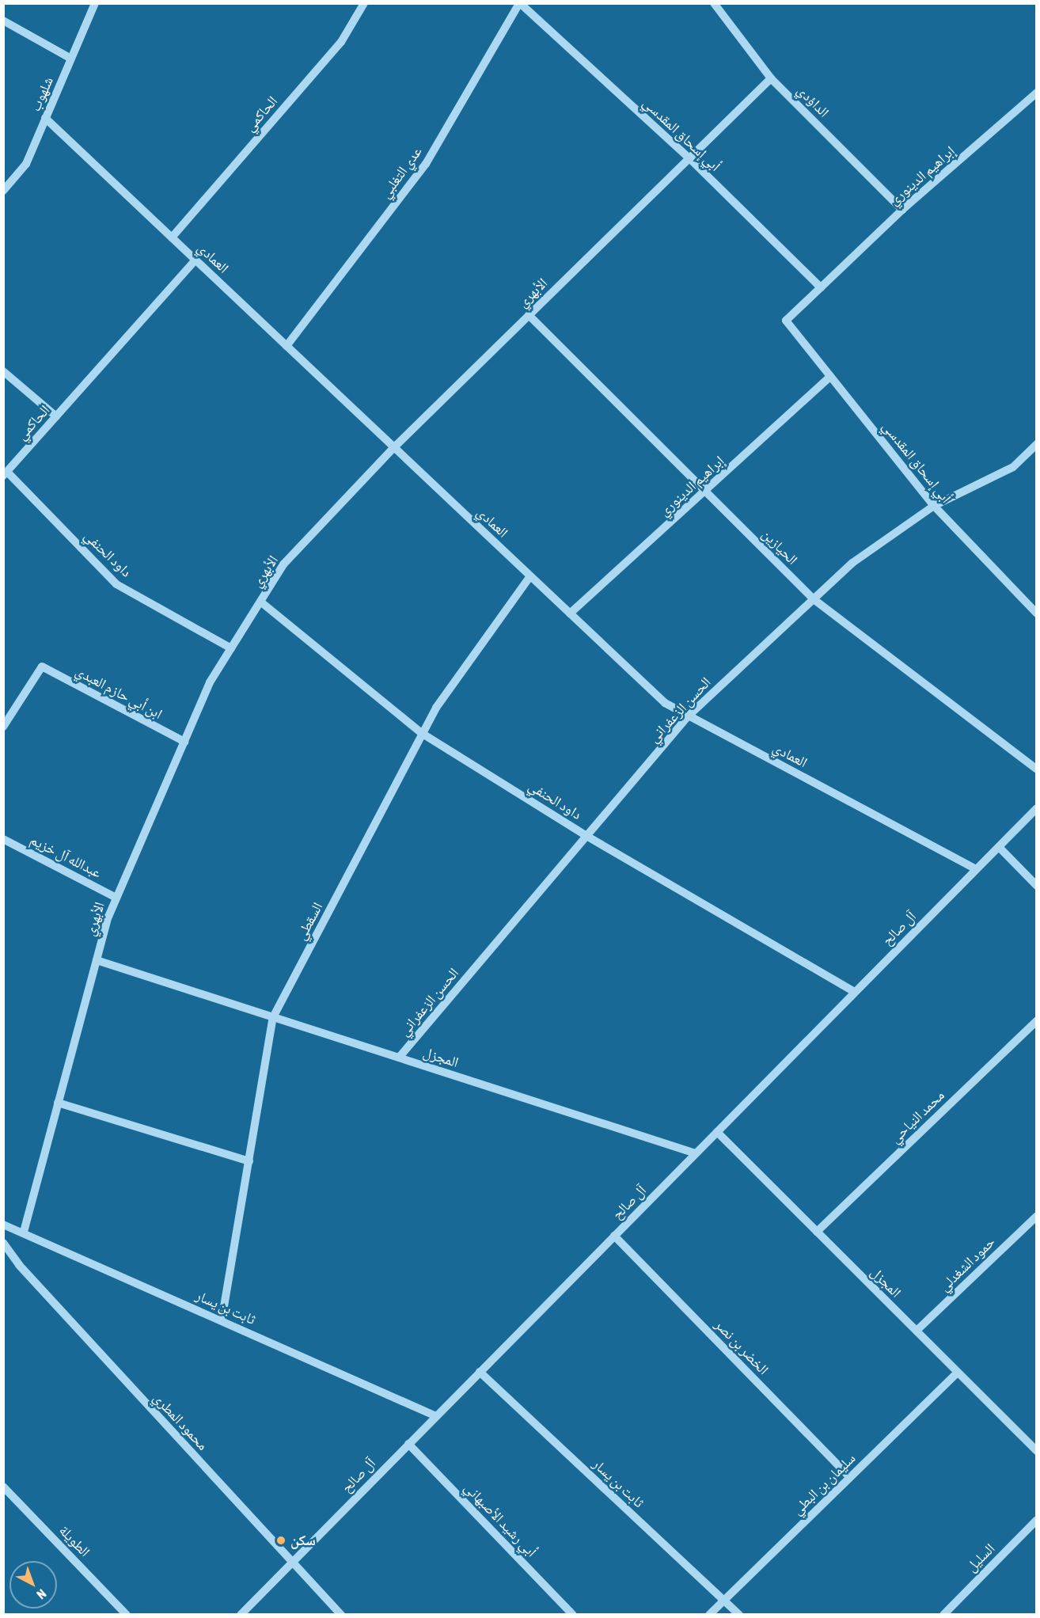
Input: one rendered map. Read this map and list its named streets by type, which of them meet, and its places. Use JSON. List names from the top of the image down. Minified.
{"streets":{"street":["شلهوب","الداؤدي","الحاكمي","أبي إسحاق المقدسي","عدي التغلبي","إبراهيم الدينوري","العمادي","الأبهري","الحيازين","داود الحنفي","ابن أبي حازم العبدي","الحسن الزعفراني","عبدالله آل خزيم","السقطي","آل صالح","المجزل","محمد النياحي","حمود الشغدلي","ثابت بن يسار","الخضر بن نصر","محمود المطري","سليمان بن البطي","أبي رشيد الأصبهاني","الطويلة","السليل"]},"crossings":[["شلهوب","العمادي"],["الداؤدي","إبراهيم الدينوري"],["الداؤدي","الأبهري"],["الحاكمي","العمادي"],["الحاكمي","داود الحنفي"],["أبي إسحاق المقدسي","عدي التغلبي"],["أبي إسحاق المقدسي","إبراهيم الدينوري"],["أبي إسحاق المقدسي","الأبهري"],["أبي إسحاق المقدسي","الحسن الزعفراني"],["عدي التغلبي","العمادي"],["إبراهيم الدينوري","العمادي"],["إبراهيم الدينوري","الحيازين"],["العمادي","الأبهري"],["العمادي","الحسن الزعفراني"],["العمادي","السقطي"],["العمادي","آل صالح"],["الأبهري","الحيازين"],["الأبهري","داود الحنفي"],["الأبهري","ابن أبي حازم العبدي"],["الأبهري","عبدالله آل خزيم"],["الأبهري","المجزل"],["الأبهري","ثابت بن يسار"],["الحيازين","الحسن الزعفراني"],["داود الحنفي","الحسن الزعفراني"],["داود الحنفي","السقطي"],["داود الحنفي","آل صالح"],["الحسن الزعفراني","المجزل"],["السقطي","المجزل"],["السقطي","ثابت بن يسار"],["آل صالح","المجزل"],["آل صالح","ثابت بن يسار"],["آل صالح","الخضر بن نصر"],["آل صالح","محمود المطري"],["آل صالح","أبي رشيد الأصبهاني"],["المجزل","محمد النياحي"],["المجزل","حمود الشغدلي"],["المجزل","سليمان بن البطي"],["ثابت بن يسار","سليمان بن البطي"],["الخضر بن نصر","سليمان بن البطي"]],"places":["سكن"],"north":"bottom right"}
